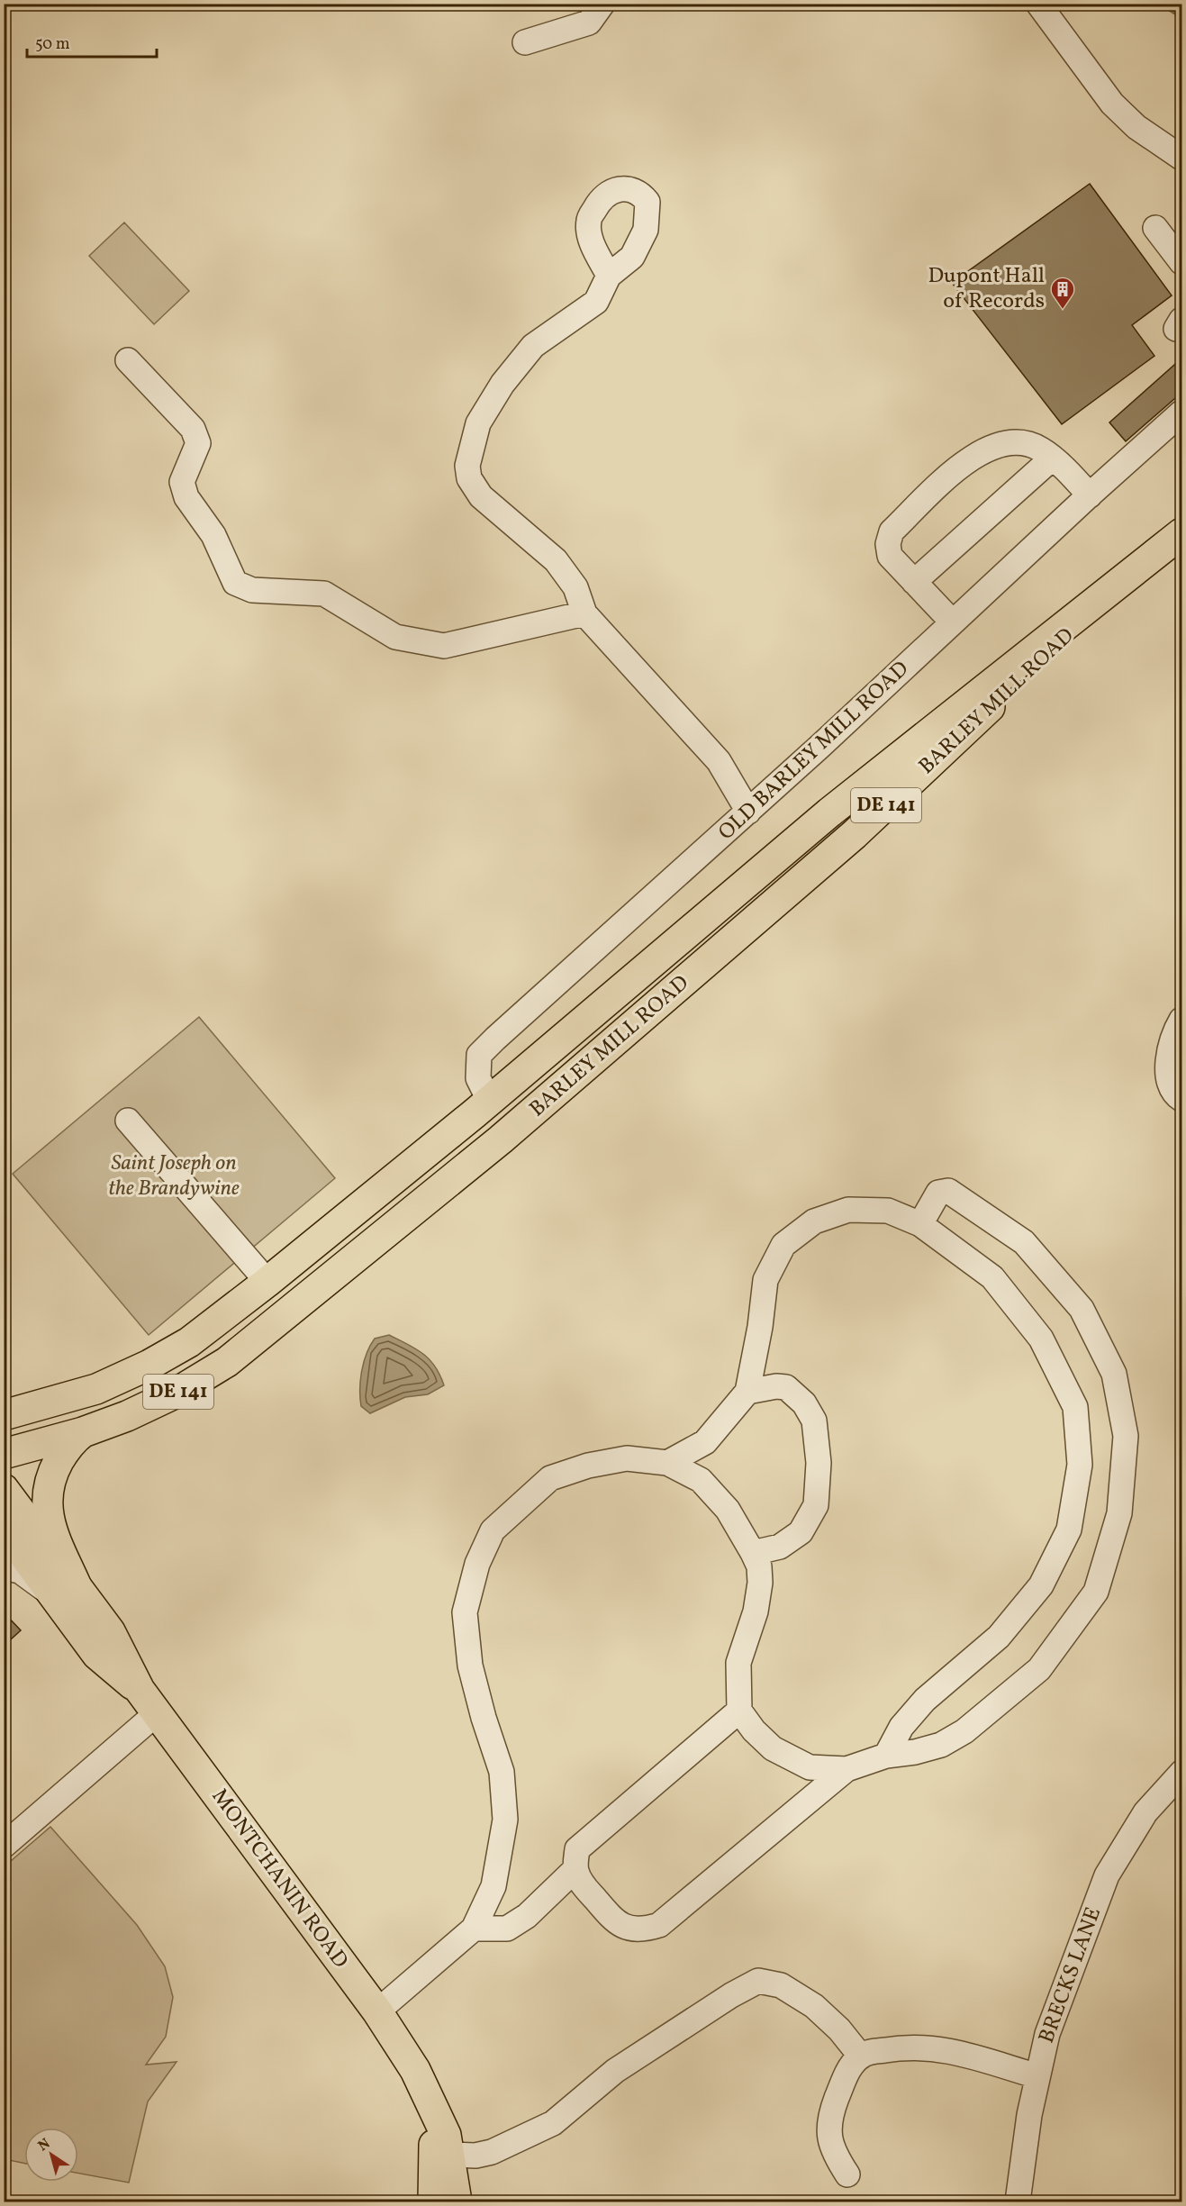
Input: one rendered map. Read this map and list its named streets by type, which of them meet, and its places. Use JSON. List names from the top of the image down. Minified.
{"streets":{"main road":["BARLEY MILL ROAD","DE 141","MONTCHANIN ROAD"],"street":["OLD BARLEY MILL ROAD","BRECKS LANE"]},"crossings":[["BARLEY MILL ROAD","OLD BARLEY MILL ROAD"]],"parks":["Saint Joseph on the Brandywine"],"places":{"building":["Dupont Hall of Records"]},"scale_bar":"50 m","north":"top left"}
